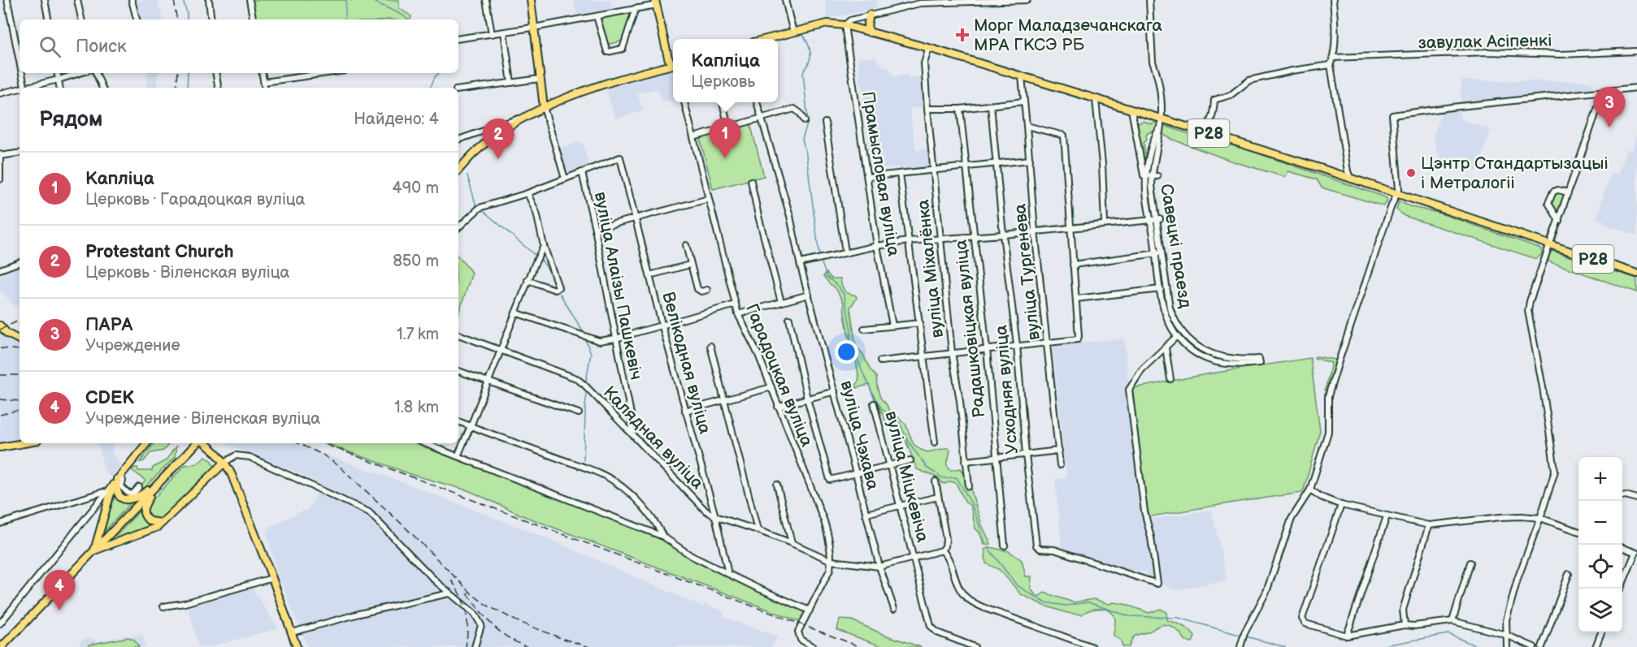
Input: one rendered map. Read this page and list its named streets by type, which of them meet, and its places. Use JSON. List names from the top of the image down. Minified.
{"streets":{"main road":["Р28"],"street":["завулак Асіпенкі","Прамысловая вуліца","Савецкі праезд","вуліца Міхалёнка","вуліца Тургенева","вуліца Алаізы Пашкевіч","Радашковіцкая вуліца","Велікодная вуліца","Гарадоцкая вуліца","Усходняя вуліца","вуліца Чэхава","Калядная вуліца","вуліца Міцкевіча"]},"crossings":[["Р28","Прамысловая вуліца"],["Р28","Савецкі праезд"],["Р28","вуліца Міхалёнка"],["Р28","вуліца Тургенева"],["вуліца Алаізы Пашкевіч","Велікодная вуліца"],["вуліца Алаізы Пашкевіч","Калядная вуліца"],["Велікодная вуліца","Калядная вуліца"],["Гарадоцкая вуліца","Калядная вуліца"],["вуліца Чэхава","Калядная вуліца"]],"places":{"health":["Морг Маладзечанскага МРА ГКСЭ РБ"],"other":["Цэнтр Стандартызацыі і Метралогіі"]},"page":{"search":"Поиск","popup":["Капліца","Церковь"],"pins":["3","1","2","4"],"heading":["Рядом","Найдено: 4"],"list":[{"mark":"1","name":"Капліца","note":"Церковь · Гарадоцкая вуліца","value":"490 m"},{"mark":"2","name":"Protestant Church","note":"Церковь · Віленская вуліца","value":"850 m"},{"mark":"3","name":"ПАРА","note":"Учреждение","value":"1.7 km"},{"mark":"4","name":"CDEK","note":"Учреждение · Віленская вуліца","value":"1.8 km"}],"map_buttons":["+","−"]}}
